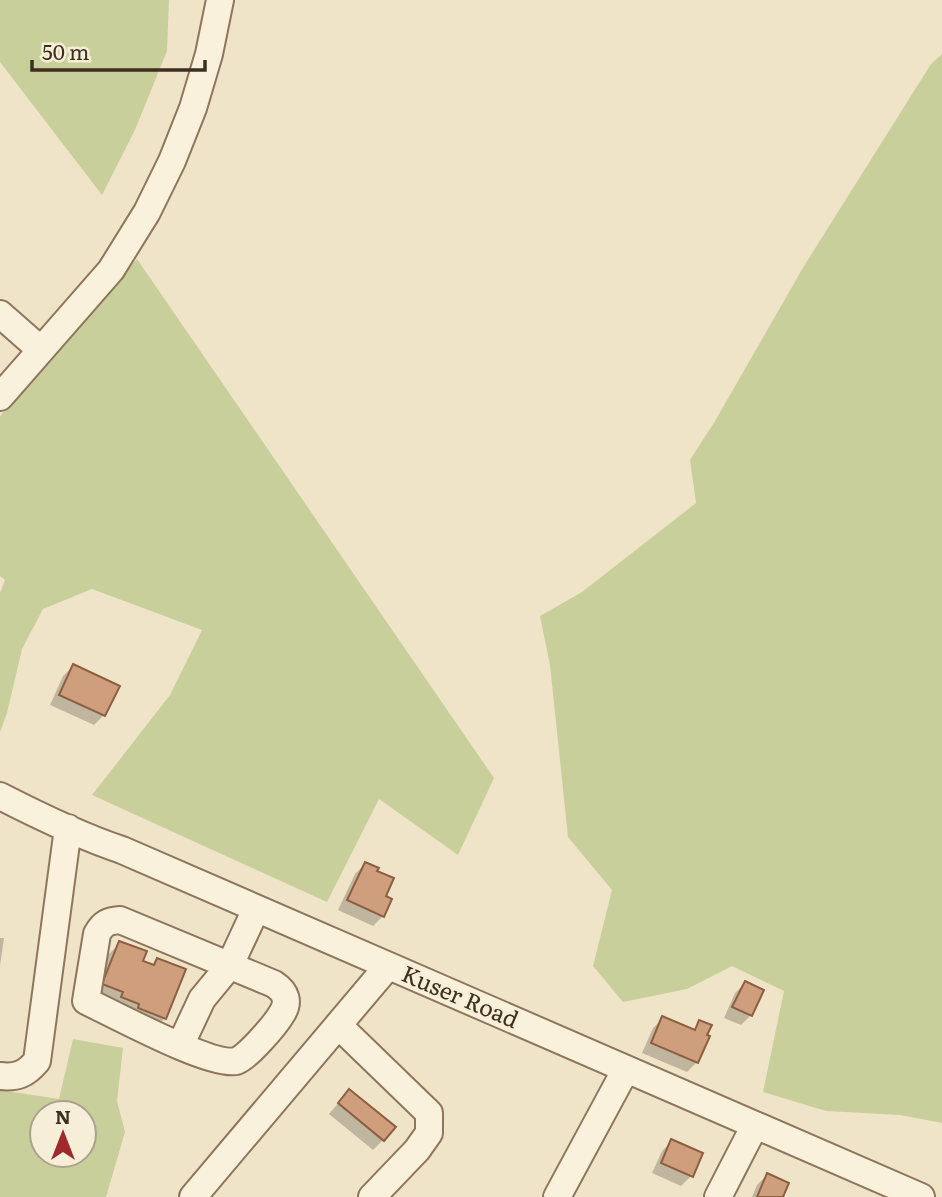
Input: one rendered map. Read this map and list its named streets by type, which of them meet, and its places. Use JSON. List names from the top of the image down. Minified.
{"streets":{"street":["Kuser Road"]},"scale_bar":"50 m","north":"top"}
